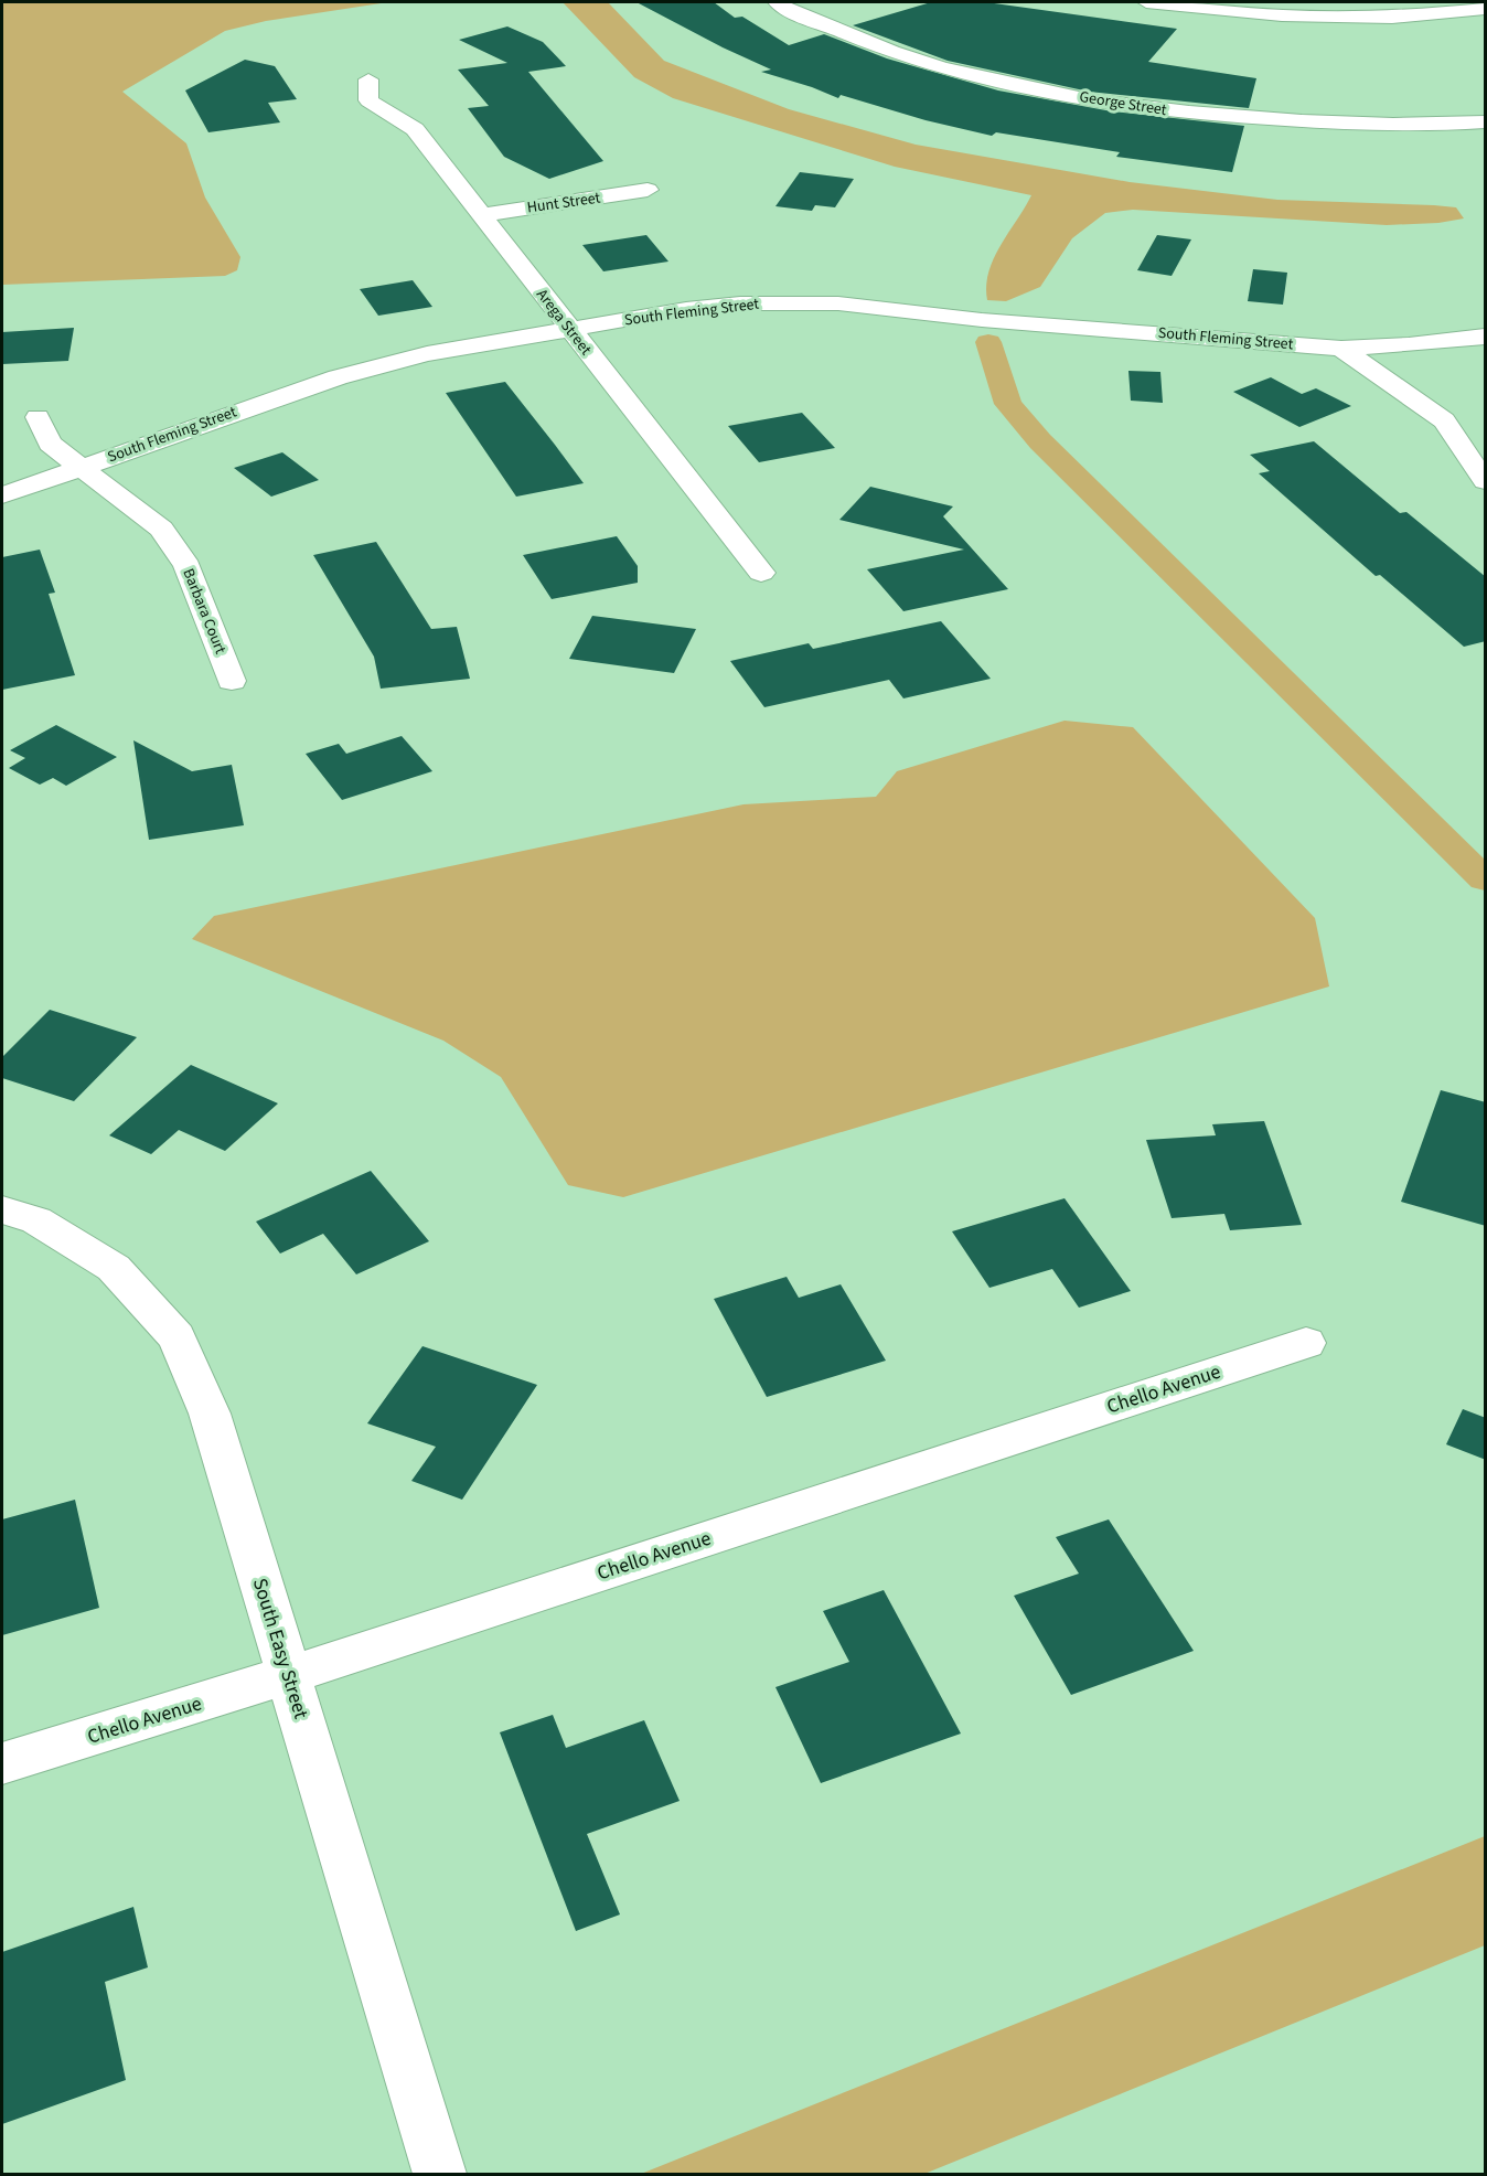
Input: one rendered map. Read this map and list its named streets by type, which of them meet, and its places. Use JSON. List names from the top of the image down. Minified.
{"streets":{"street":["George Street","Hunt Street","South Fleming Street","Arega Street","Barbara Court","Chello Avenue","South Easy Street"]},"crossings":[["Hunt Street","Arega Street"],["South Fleming Street","Arega Street"],["South Fleming Street","Barbara Court"],["Chello Avenue","South Easy Street"]]}
